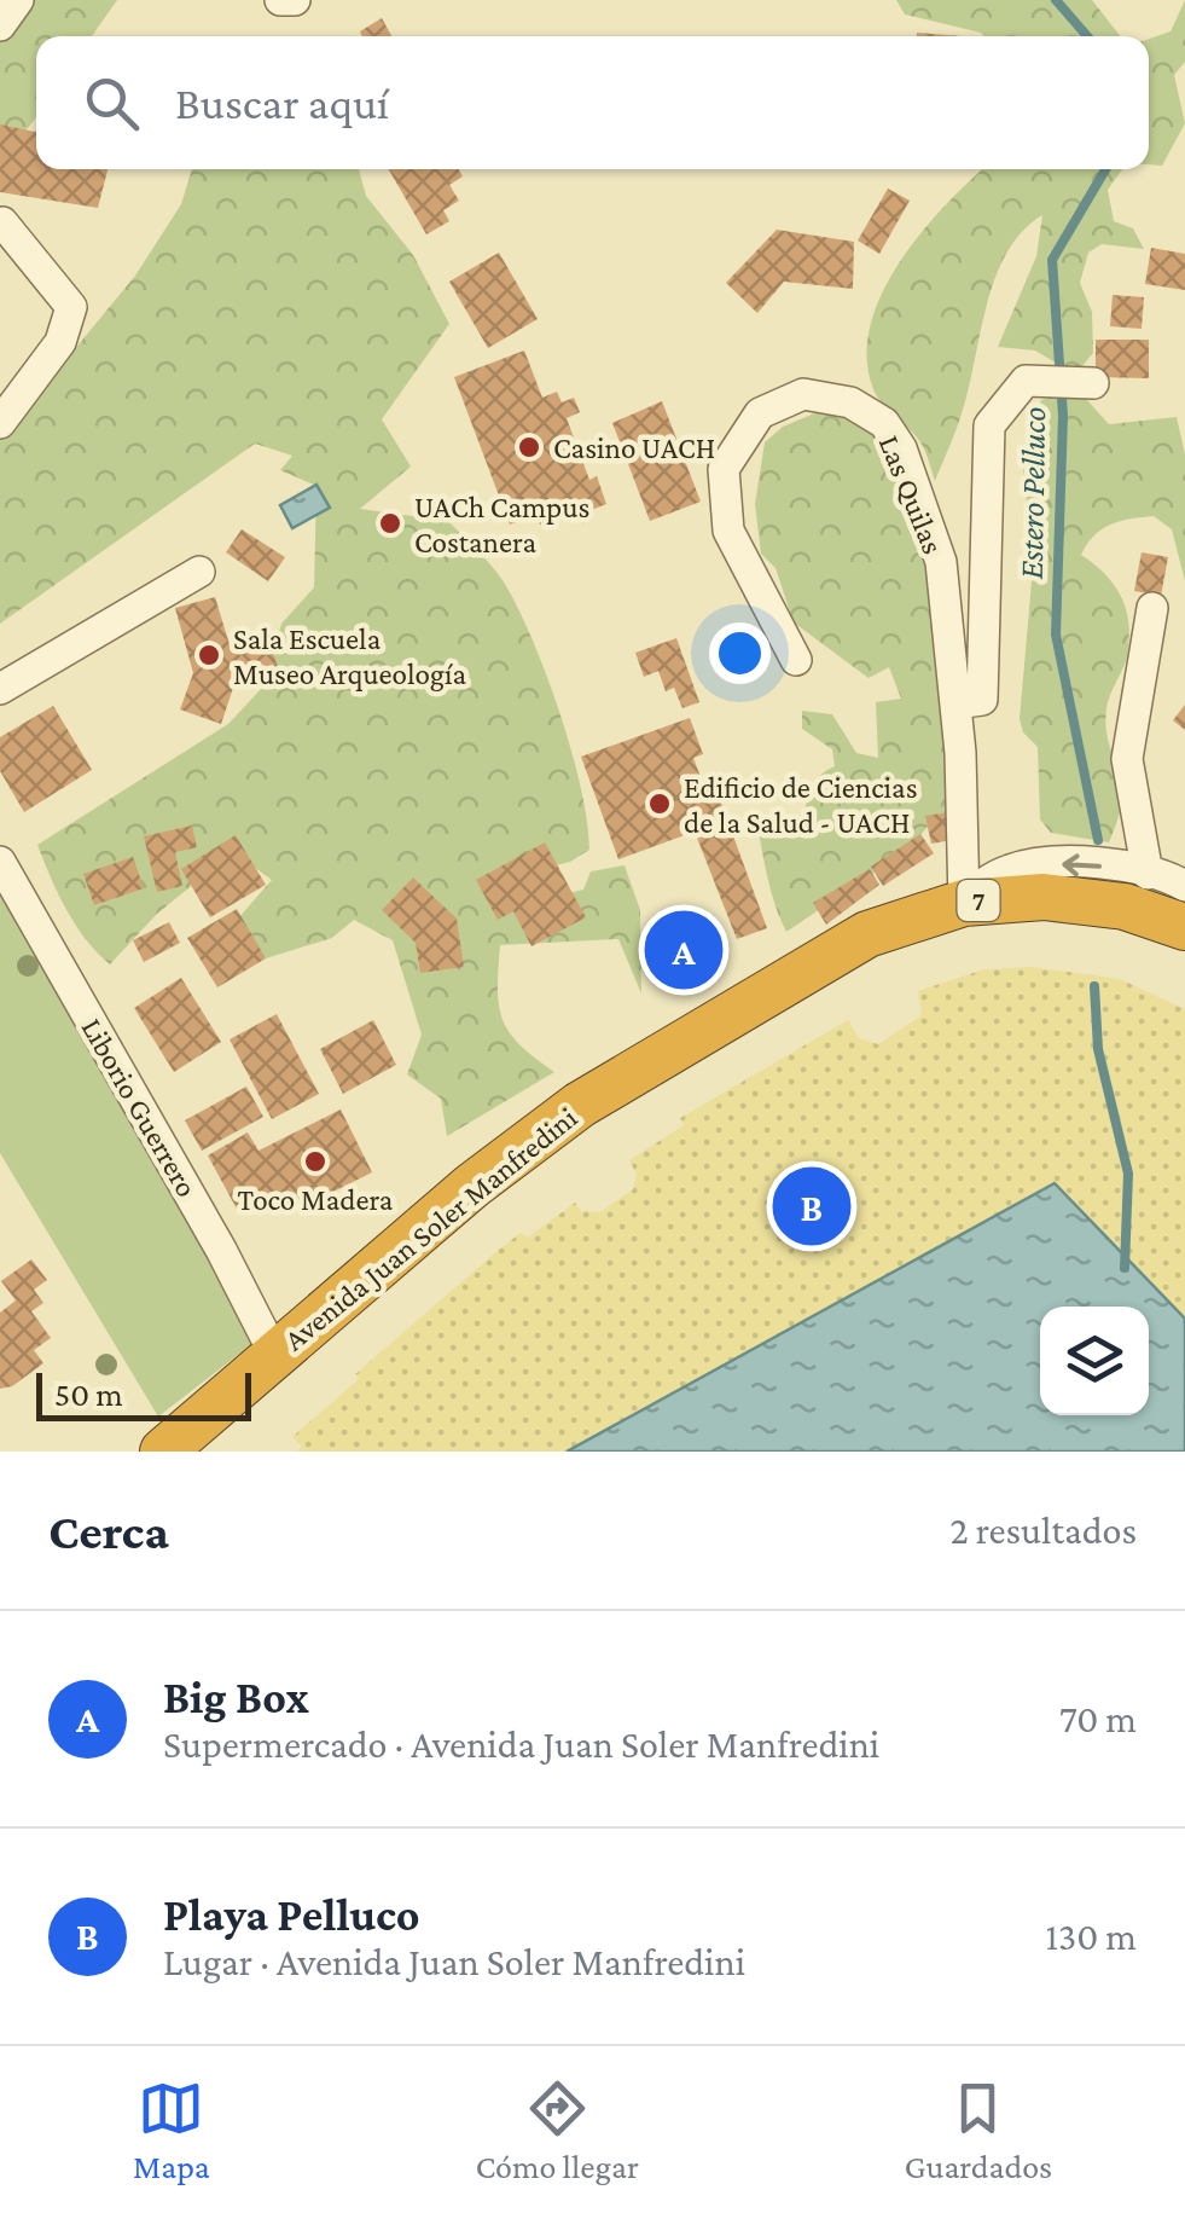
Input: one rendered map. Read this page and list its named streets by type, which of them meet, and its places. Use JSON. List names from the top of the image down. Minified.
{"streets":{"highway":["7","Avenida Juan Soler Manfredini"],"street":["Las Quilas","Liborio Guerrero"]},"crossings":[["Las Quilas","Avenida Juan Soler Manfredini"],["Liborio Guerrero","Avenida Juan Soler Manfredini"]],"water":["Estero Pelluco"],"places":["Casino UACH","UACh Campus Costanera","Sala Escuela Museo Arqueología","Edificio de Ciencias de la Salud - UACH","Toco Madera"],"scale_bar":"50 m","page":{"search":"Buscar aquí","pins":["A","B"],"scale":"50 m","heading":["Cerca","2 resultados"],"list":[{"mark":"A","name":"Big Box","note":"Supermercado · Avenida Juan Soler Manfredini","value":"70 m"},{"mark":"B","name":"Playa Pelluco","note":"Lugar · Avenida Juan Soler Manfredini","value":"130 m"}],"nav":["Mapa","Cómo llegar","Guardados"]}}
